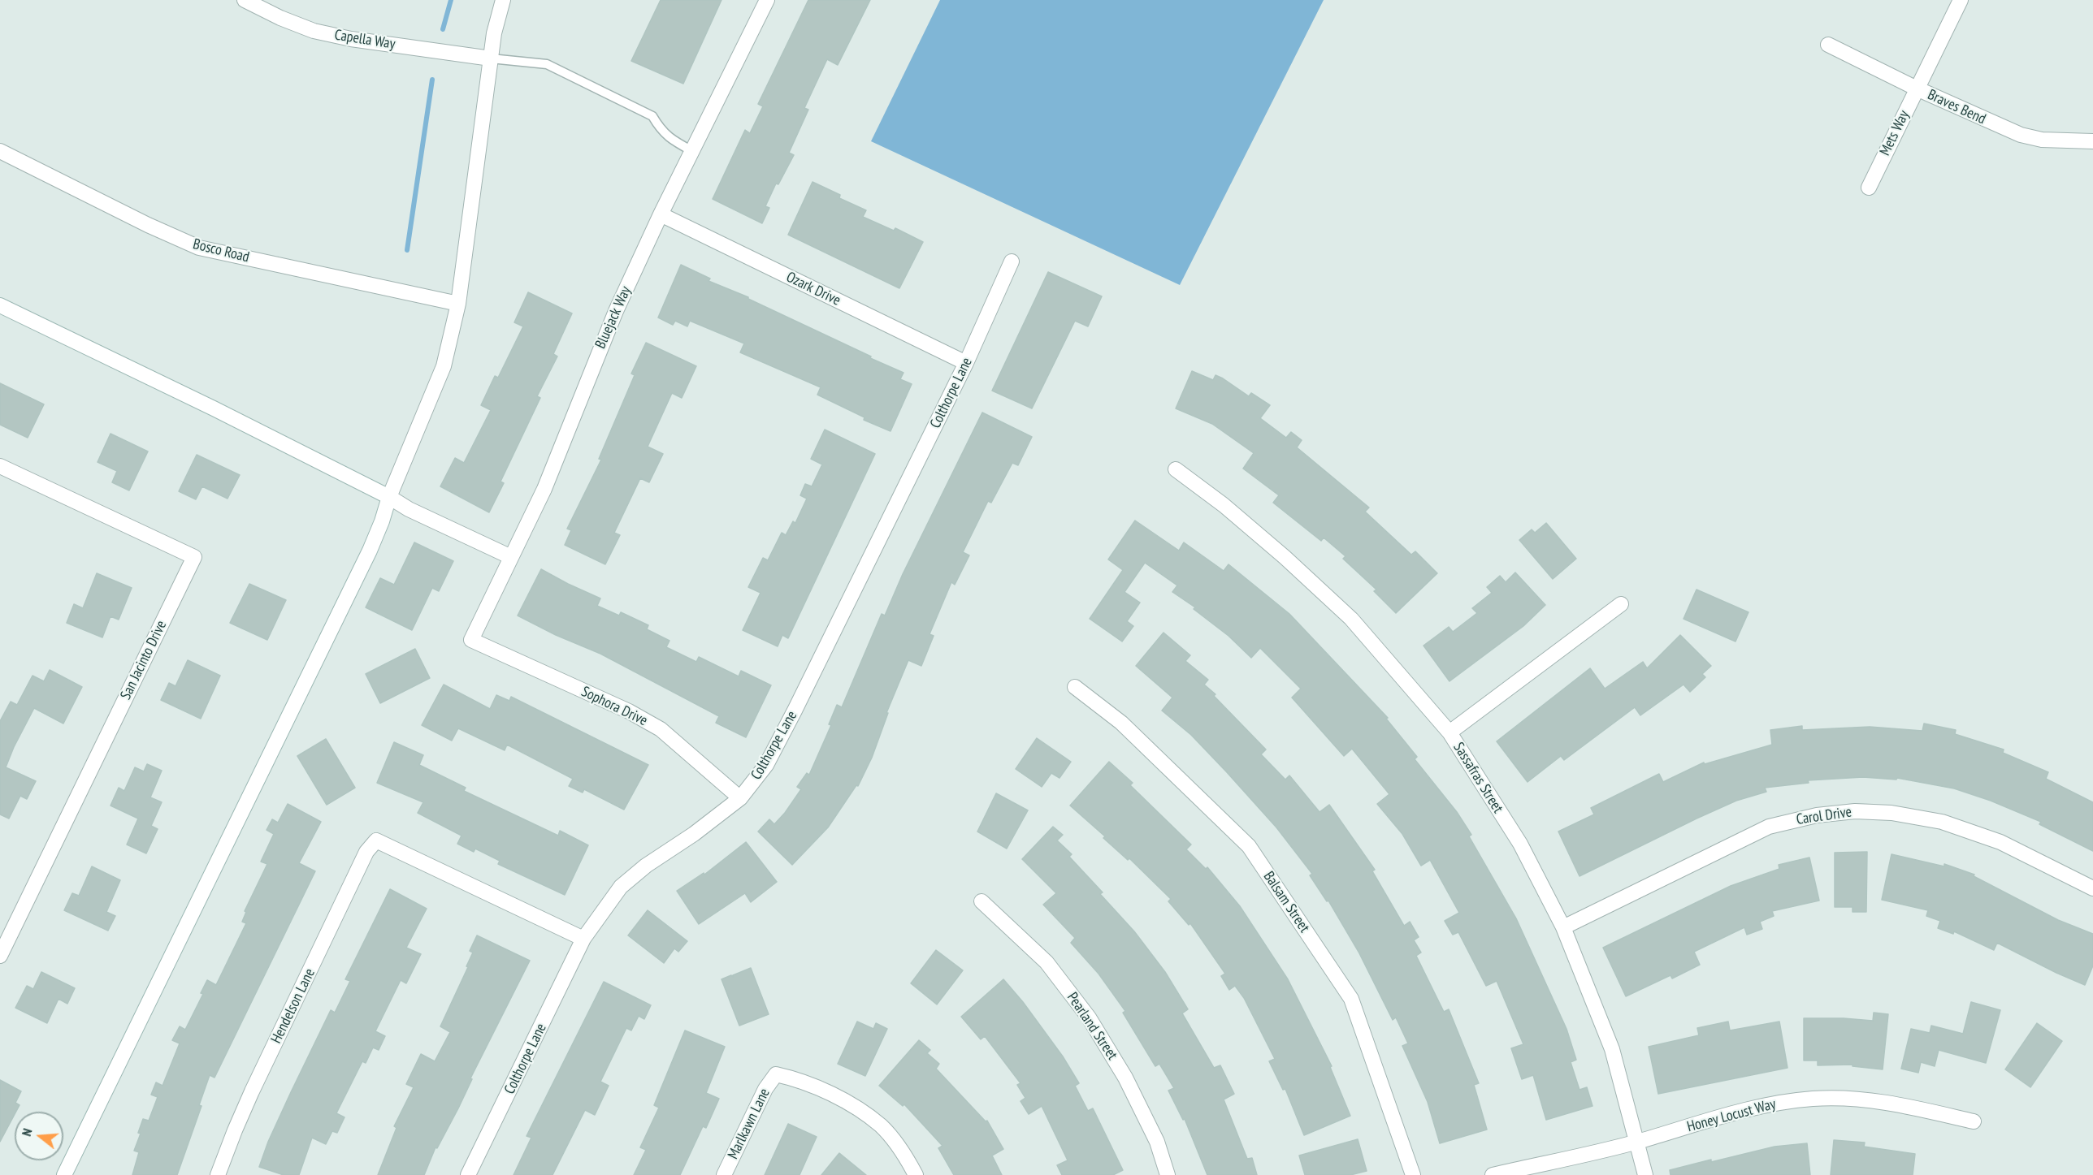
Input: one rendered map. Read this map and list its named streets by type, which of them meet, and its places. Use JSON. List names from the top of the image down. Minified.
{"streets":{"street":["Capella Way","Braves Bend","Mets Way","Bosco Road","Ozark Drive","Bluejack Way","Colthorpe Lane","San Jacinto Drive","Sophora Drive","Sassafras Street","Carol Drive","Balsam Street","Hendelson Lane","Pearland Street","Honey Locust Way","Marlkawn Lane"]},"crossings":[["Braves Bend","Mets Way"],["Ozark Drive","Bluejack Way"],["Ozark Drive","Colthorpe Lane"],["Bluejack Way","Sophora Drive"],["Colthorpe Lane","Sophora Drive"],["Colthorpe Lane","Hendelson Lane"],["Sassafras Street","Carol Drive"],["Sassafras Street","Honey Locust Way"]],"north":"left"}
